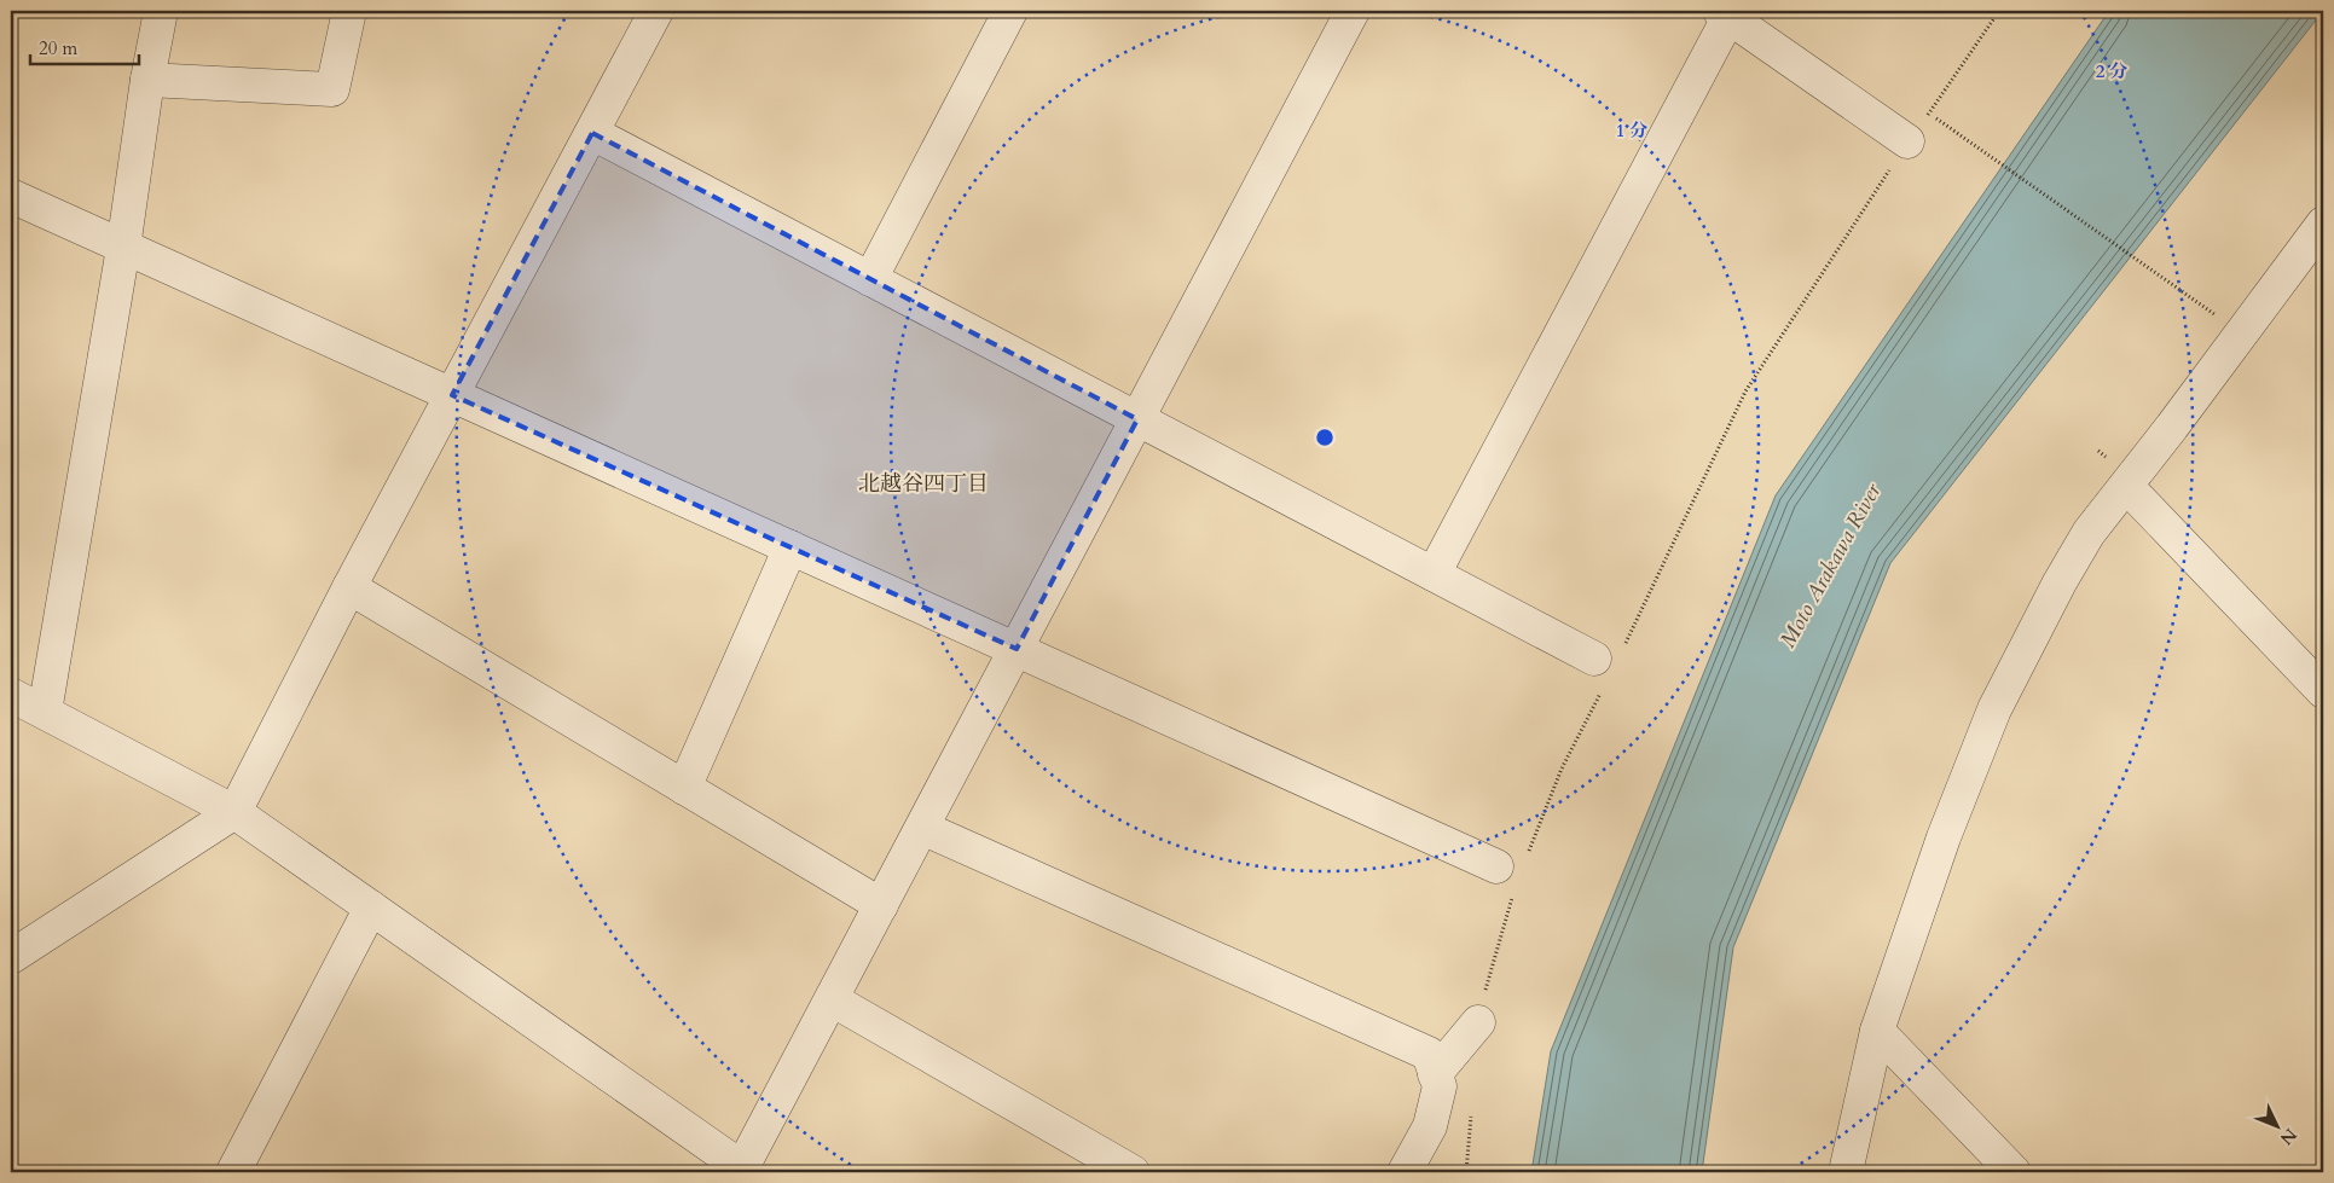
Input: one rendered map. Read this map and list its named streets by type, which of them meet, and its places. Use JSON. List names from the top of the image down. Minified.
{"districts":["北越谷四丁目"],"water":["Moto Arakawa River"],"scale_bar":"20 m","north":"bottom right","rings":["2 分","1 分"]}
